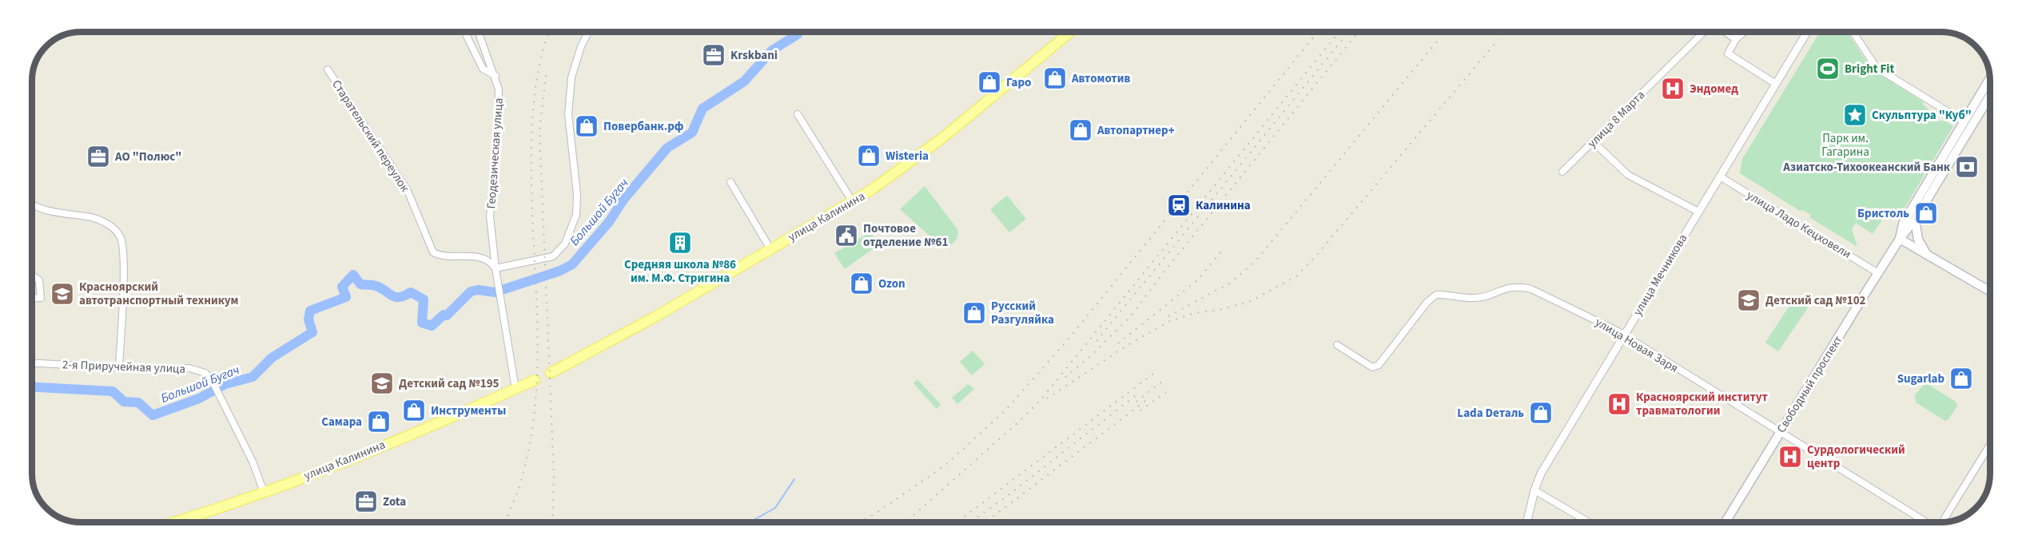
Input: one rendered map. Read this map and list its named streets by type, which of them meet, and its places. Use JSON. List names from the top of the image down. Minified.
{"streets":{"main road":["улица Калинина","Свободный проспект"],"street":["улица 8 Марта","Старательский переулок","Геодезическая улица","улица Ладо Кецховели","улица Мечникова","улица Новая Заря","2-я Приручейная улица"]},"crossings":[["Старательский переулок","Геодезическая улица"],["Геодезическая улица","улица Калинина"],["улица Калинина","2-я Приручейная улица"],["улица Ладо Кецховели","улица Мечникова"],["улица Ладо Кецховели","Свободный проспект"],["улица Мечникова","улица Новая Заря"],["улица Новая Заря","Свободный проспект"]],"water":["Большой Бугач"],"parks":["Парк им. Гагарина"],"places":{"office":["Krskbani","АО \"Полюс\"","Zota"],"sports":["Bright Fit"],"shop":["Автомотив","Гаро","Повербанк.рф","Автопартнер+","Wisteria","Бристоль","Ozon","Русский Разгуляйка","Sugarlab","Инструменты","Lada Dеталь","Самара"],"hospital":["Эндомед","Красноярский институт травматологии","Сурдологический центр"],"place":["Скульптура \"Куб\""],"bank":["Азиатско-Тихоокеанский Банк"],"station":["Калинина"],"public building":["Почтовое отделение №61"],"building":["Средняя школа №86 им. М.Ф. Стригина"],"school or university":["Красноярский автотранспортный техникум","Детский сад №102","Детский сад №195"]}}
